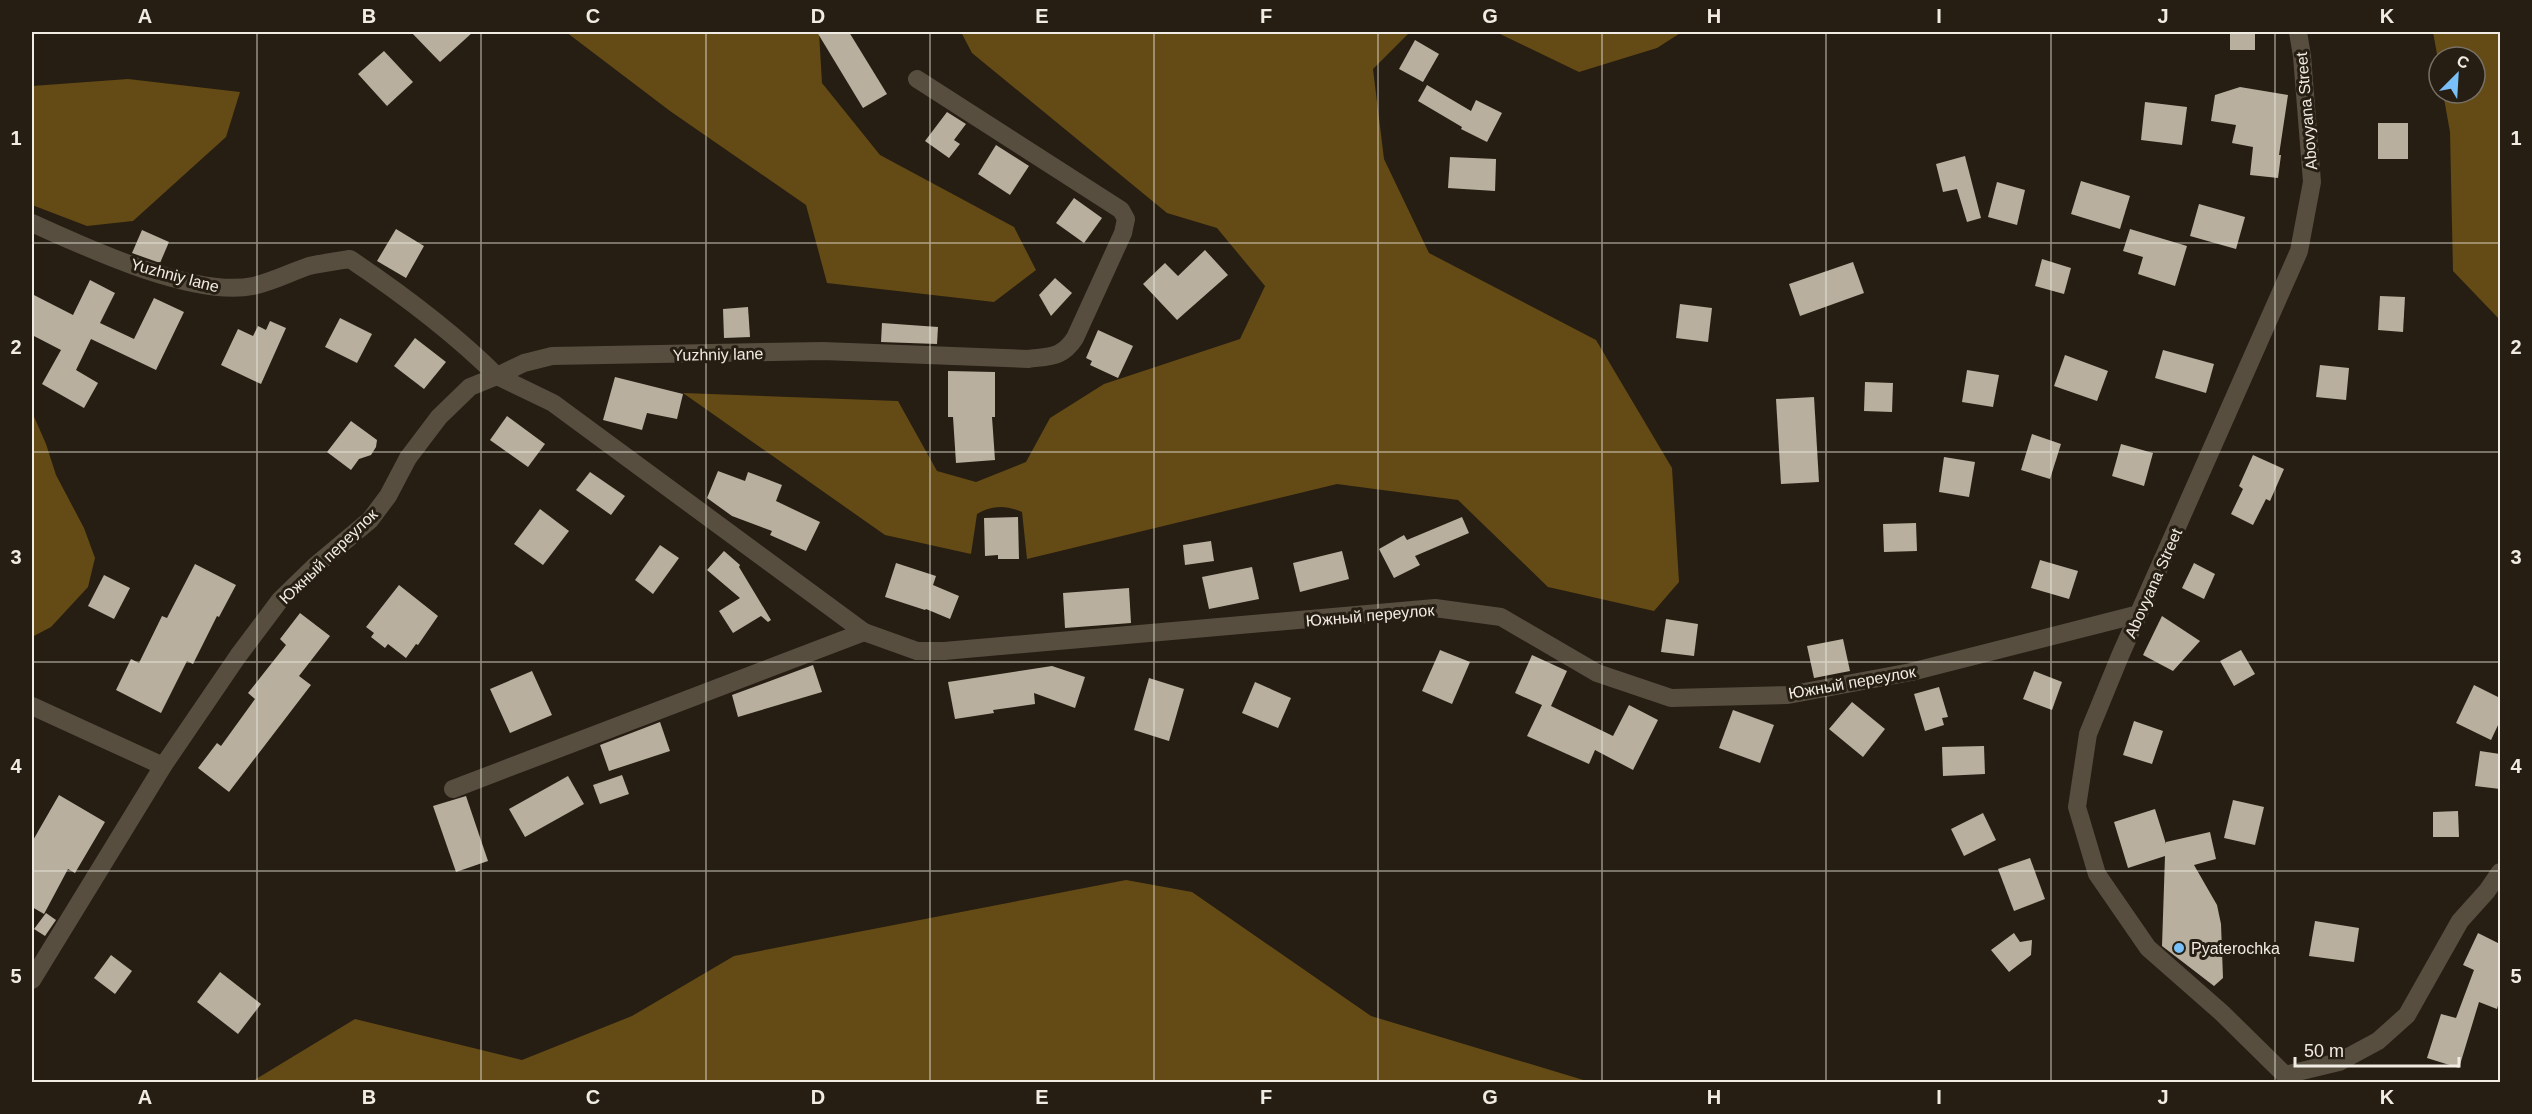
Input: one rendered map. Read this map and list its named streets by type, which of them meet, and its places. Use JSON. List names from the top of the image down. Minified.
{"streets":{"street":["Abovyana Street","Yuzhniy lane","Южный переулок"]},"crossings":[["Abovyana Street","Южный переулок"],["Yuzhniy lane","Южный переулок"]],"places":["Pyaterochka"],"scale_bar":"50 m","north":"top right","grid":{"columns":["A","B","C","D","E","F","G","H","I","J","K"],"rows":["1","2","3","4","5"]}}
